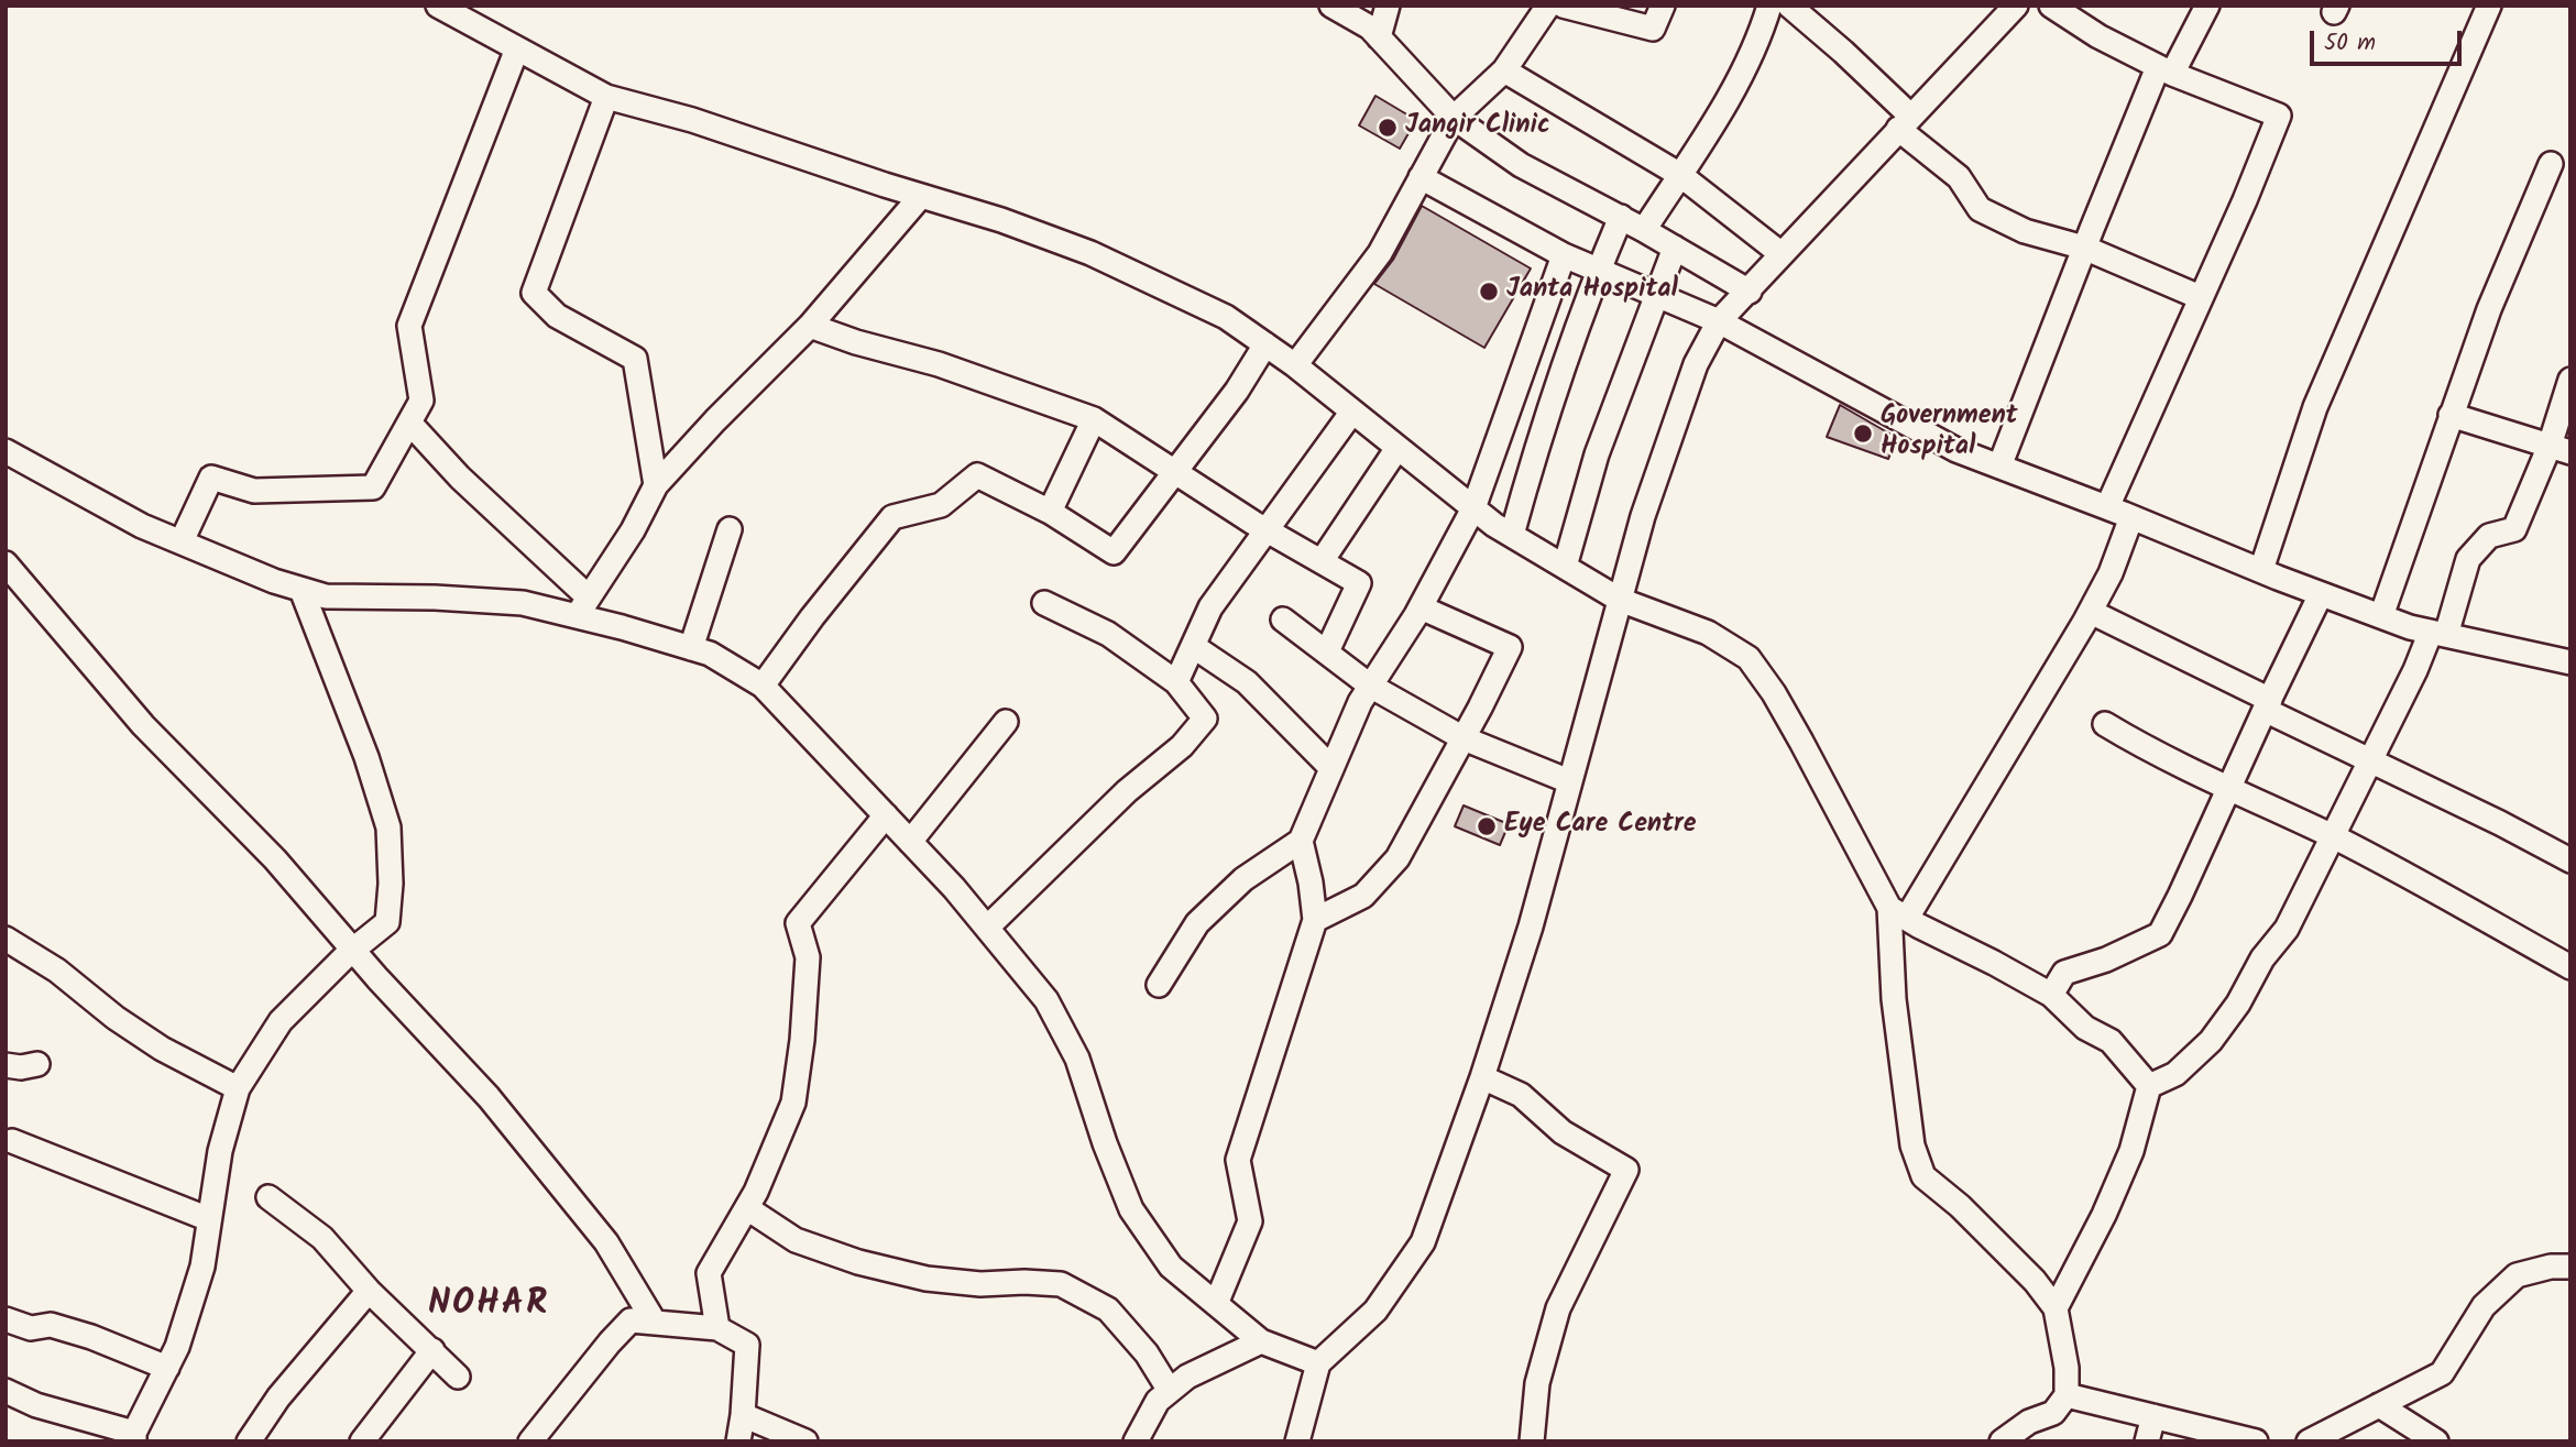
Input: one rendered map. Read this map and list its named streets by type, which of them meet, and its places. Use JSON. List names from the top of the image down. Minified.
{"districts":["NOHAR"],"places":["Jangir Clinic","Janta Hospital","Government Hospital","Eye Care Centre"],"scale_bar":"50 m"}
